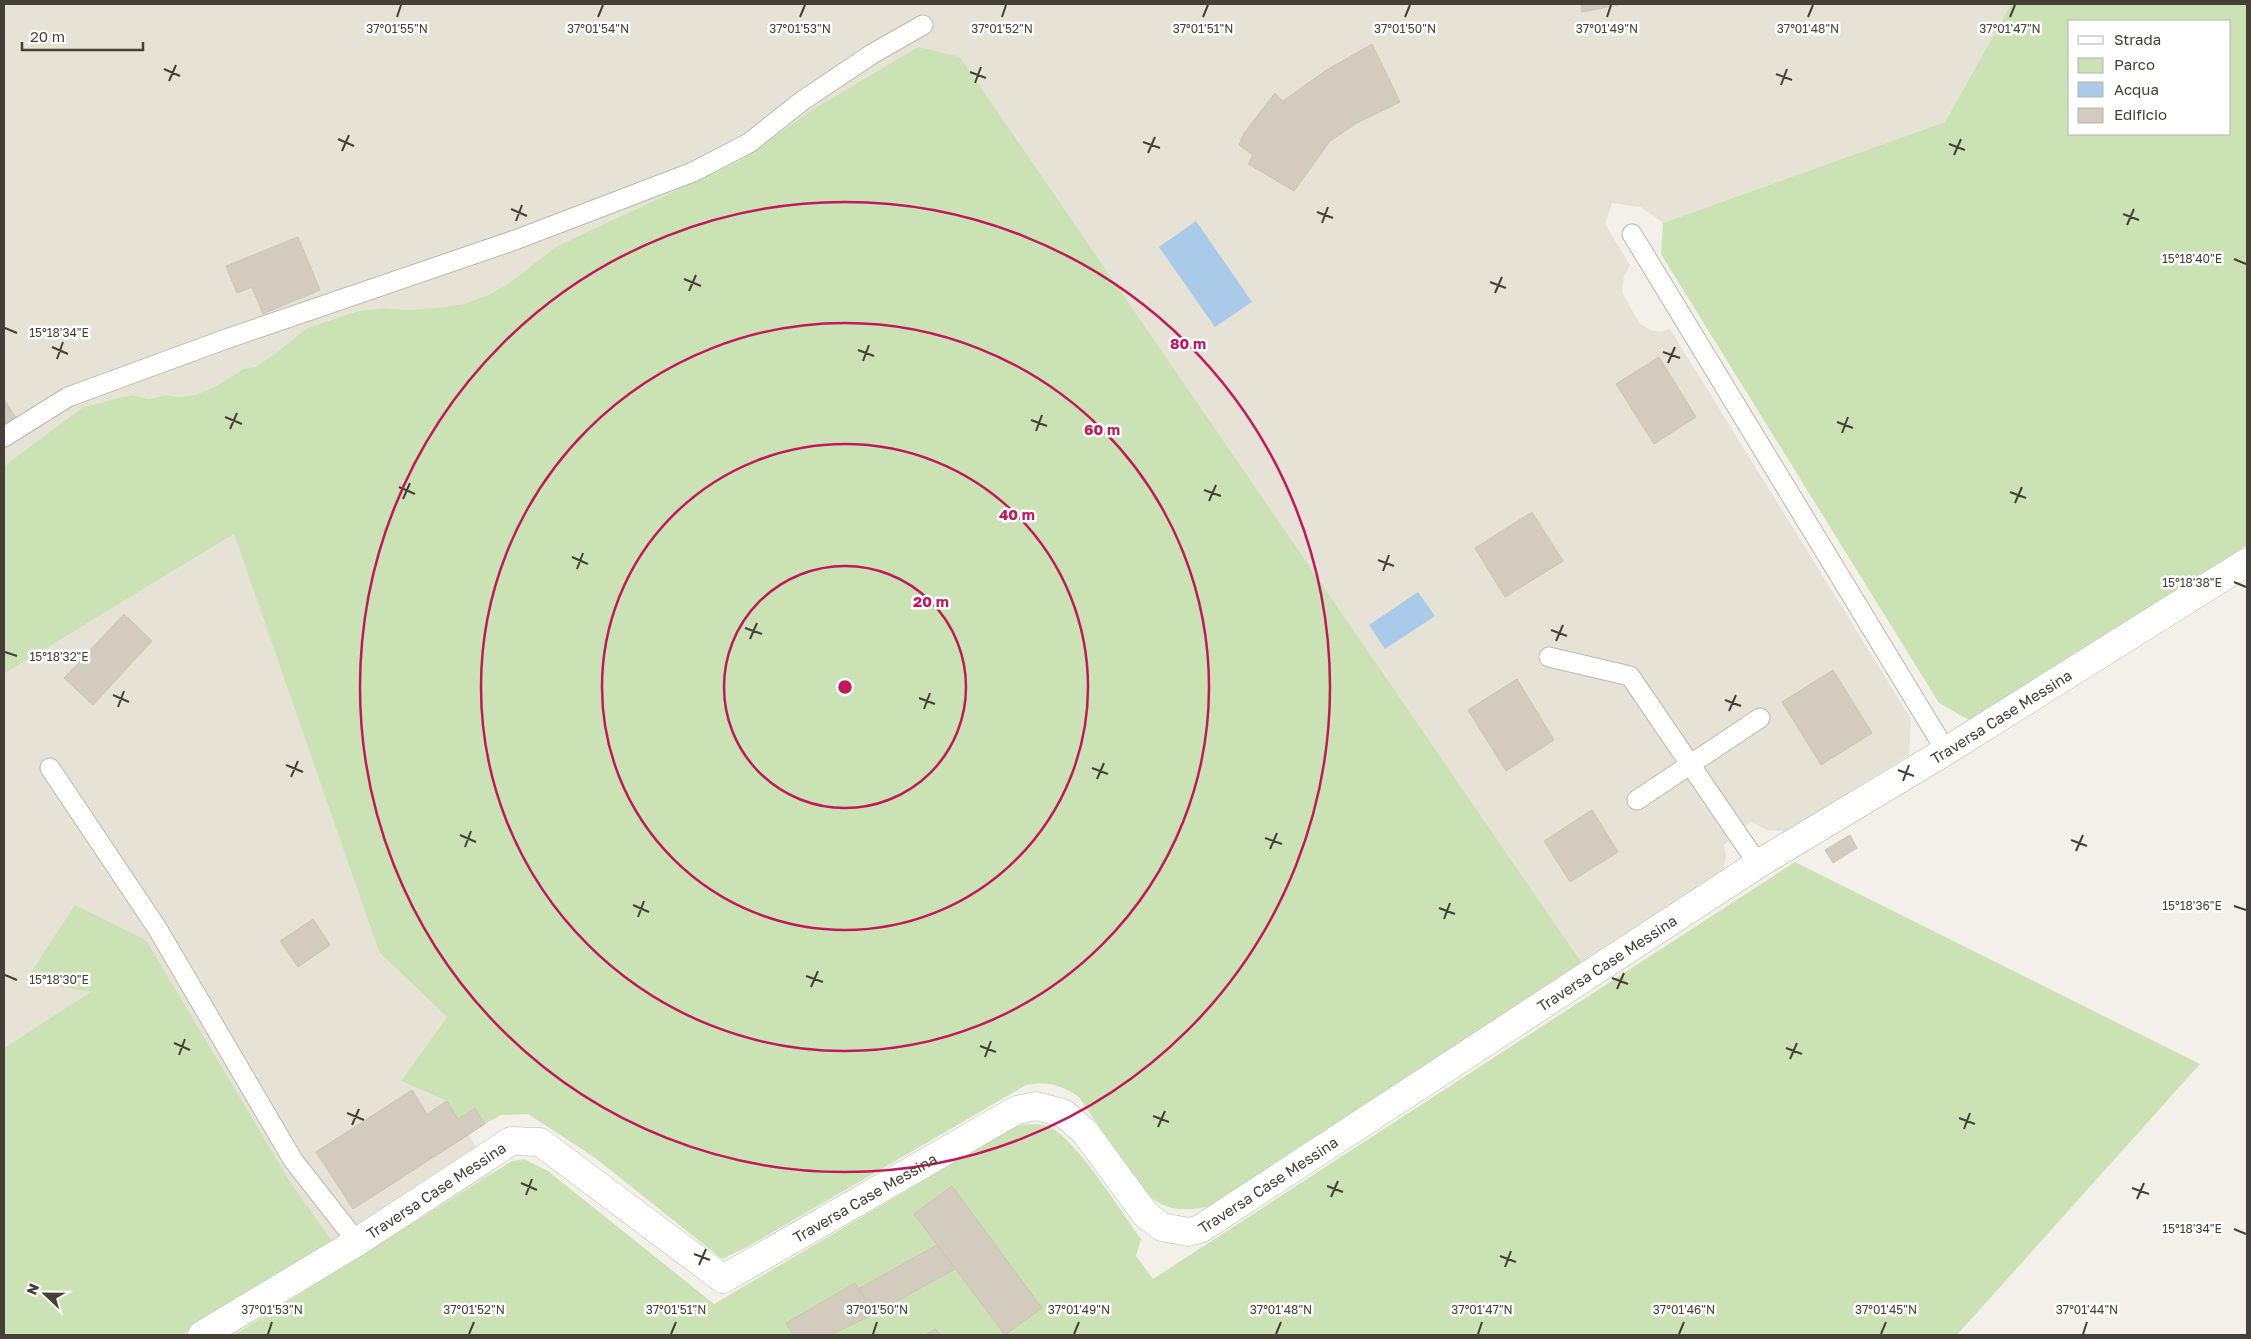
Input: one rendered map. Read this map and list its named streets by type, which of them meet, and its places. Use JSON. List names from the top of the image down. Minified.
{"streets":{"street":["Traversa Case Messina"]},"legend":["Strada","Parco","Acqua","Edificio"],"scale_bar":"20 m","north":"left","coordinates":["37°01'55\"N","37°01'54\"N","37°01'53\"N","37°01'52\"N","37°01'51\"N","37°01'50\"N","37°01'49\"N","37°01'48\"N","37°01'47\"N","15°18'40\"E","15°18'34\"E","15°18'38\"E","15°18'32\"E","15°18'36\"E","15°18'30\"E","37°01'46\"N","37°01'45\"N","37°01'44\"N"],"rings":["80 m","60 m","40 m","20 m"]}
